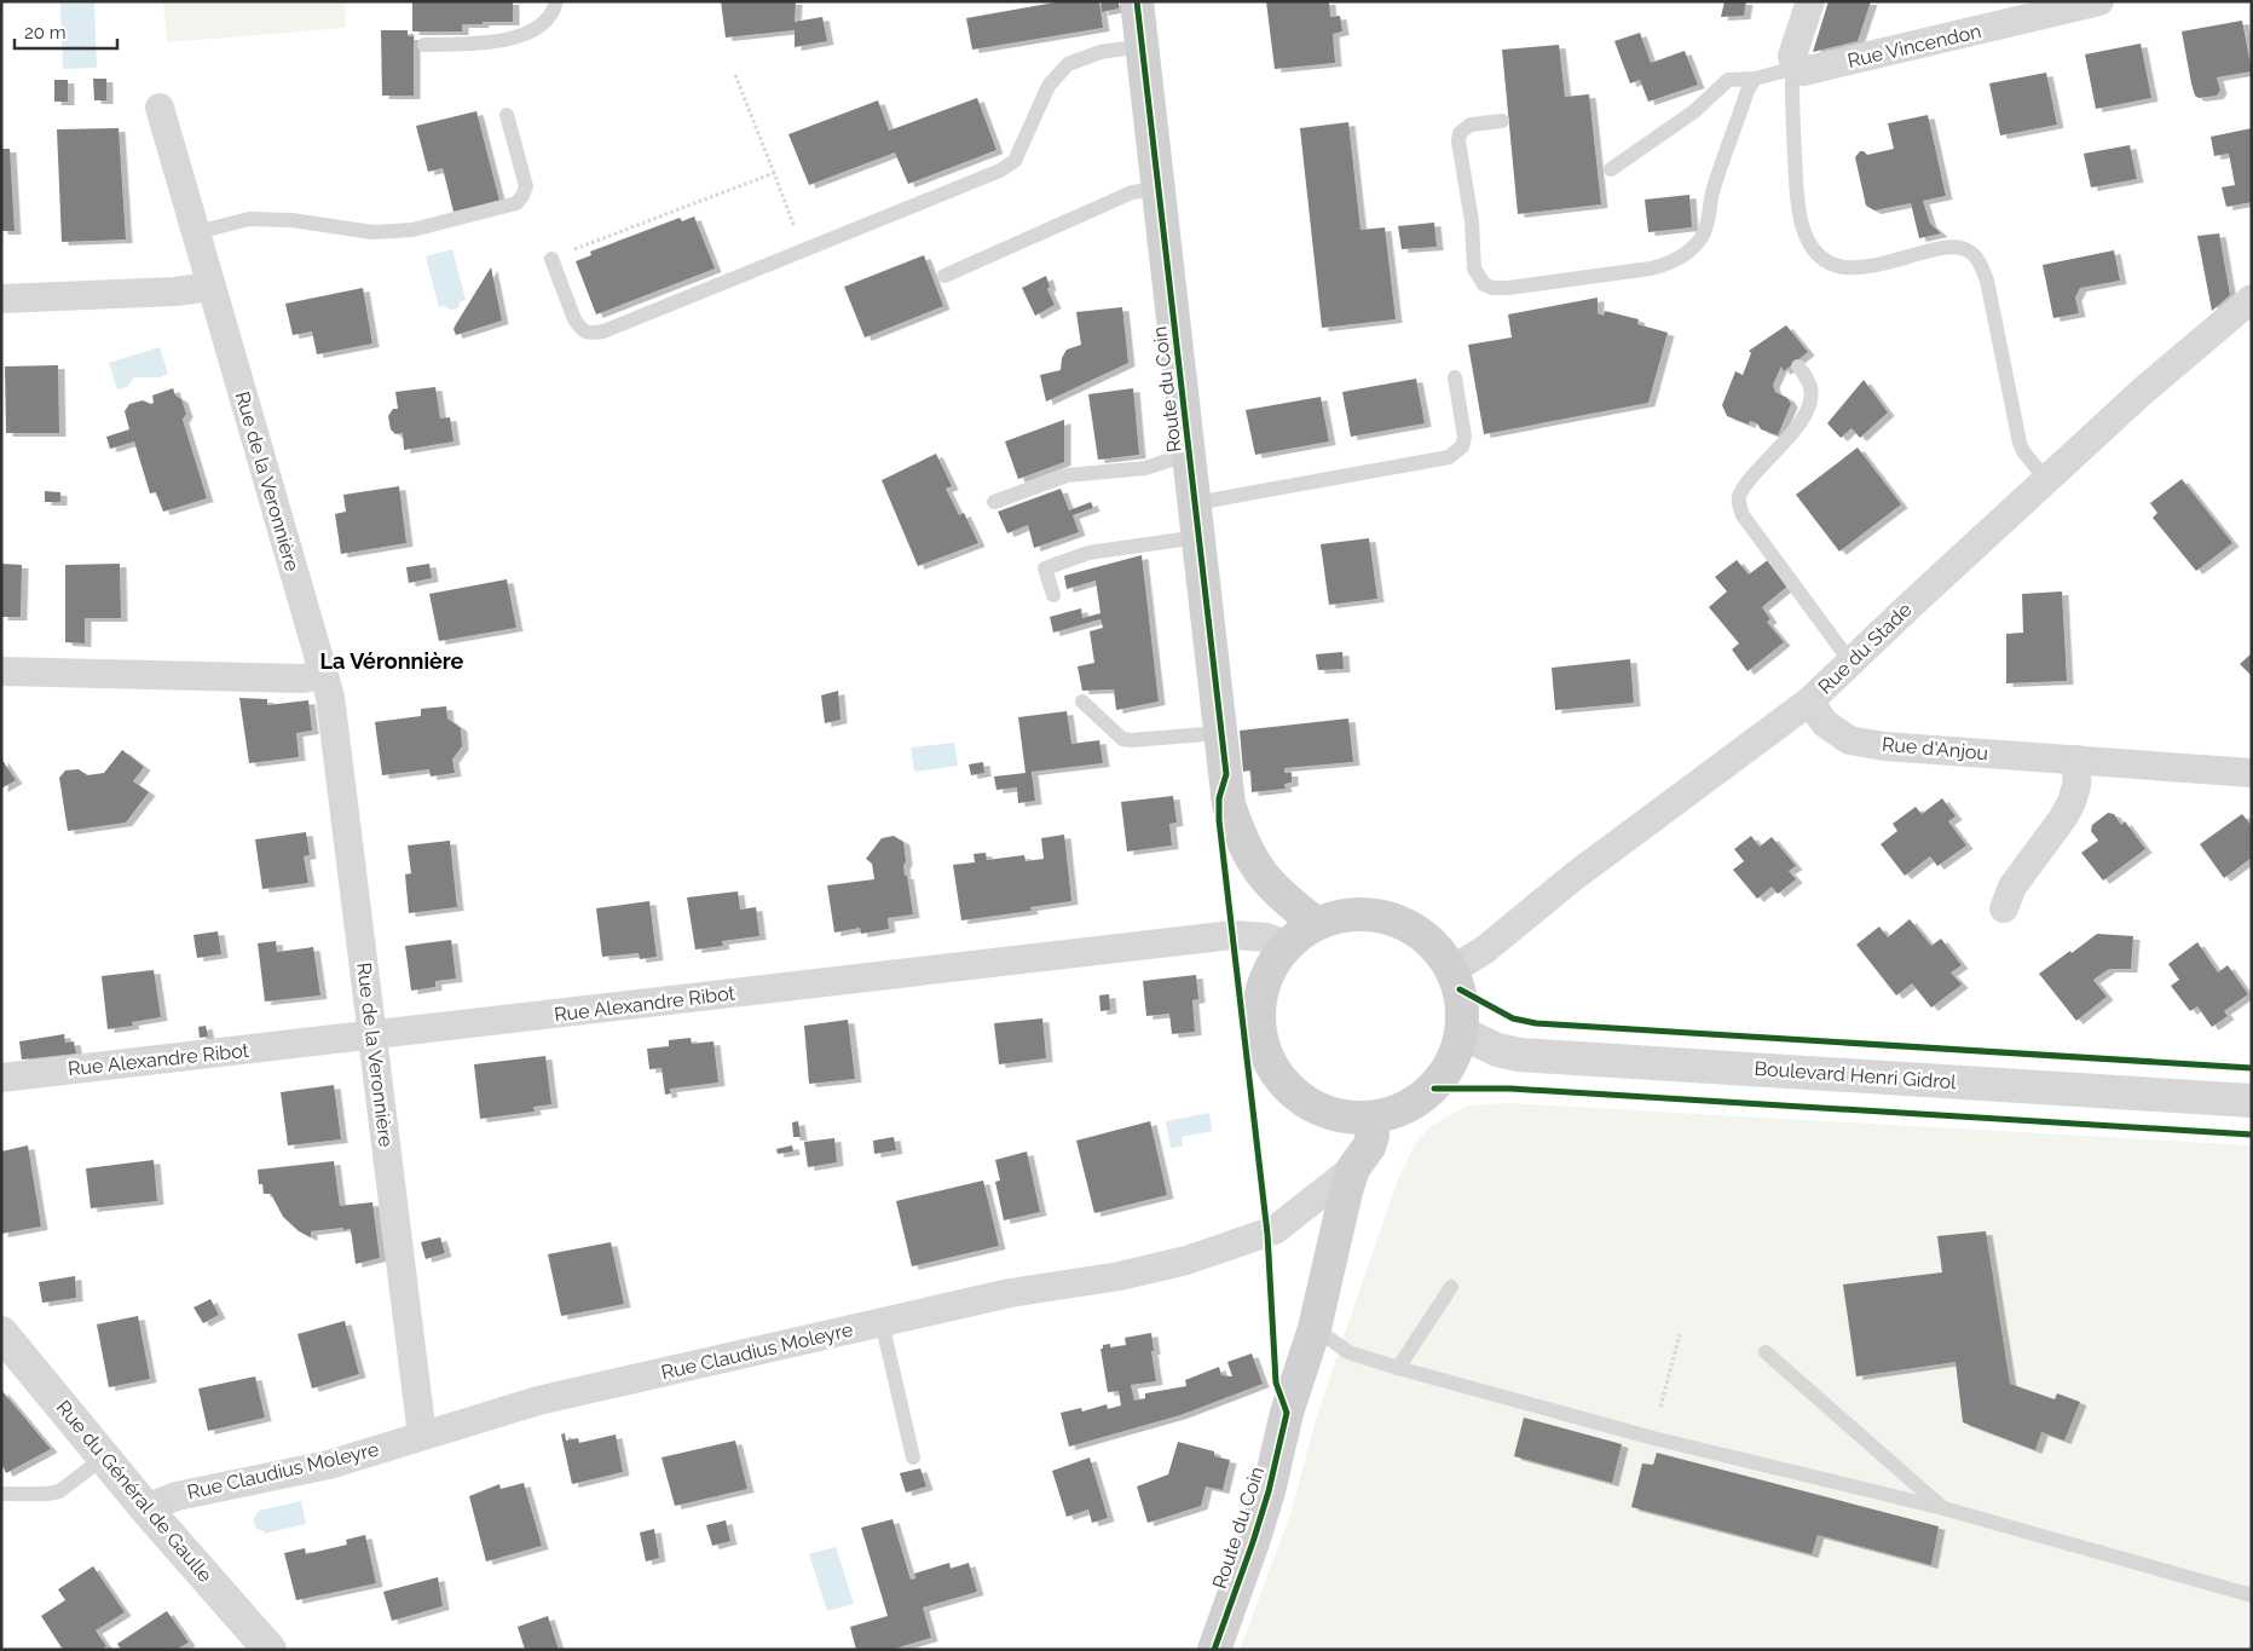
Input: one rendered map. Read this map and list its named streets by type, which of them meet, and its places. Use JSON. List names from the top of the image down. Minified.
{"streets":{"main road":["Route du Coin"],"street":["Rue Vincendon","Rue de la Veronnière","Rue du Stade","Rue d'Anjou","Rue Alexandre Ribot","Boulevard Henri Gidrol","Rue Claudius Moleyre","Rue du Général de Gaulle"]},"crossings":[["Route du Coin","Rue du Stade"],["Route du Coin","Rue Alexandre Ribot"],["Route du Coin","Boulevard Henri Gidrol"],["Route du Coin","Rue Claudius Moleyre"],["Rue de la Veronnière","Rue Alexandre Ribot"],["Rue de la Veronnière","Rue Claudius Moleyre"],["Rue du Stade","Rue d'Anjou"],["Rue du Stade","Rue Alexandre Ribot"],["Rue du Stade","Boulevard Henri Gidrol"],["Rue Alexandre Ribot","Boulevard Henri Gidrol"],["Rue Claudius Moleyre","Rue du Général de Gaulle"]],"districts":["La Véronnière"],"scale_bar":"20 m"}
